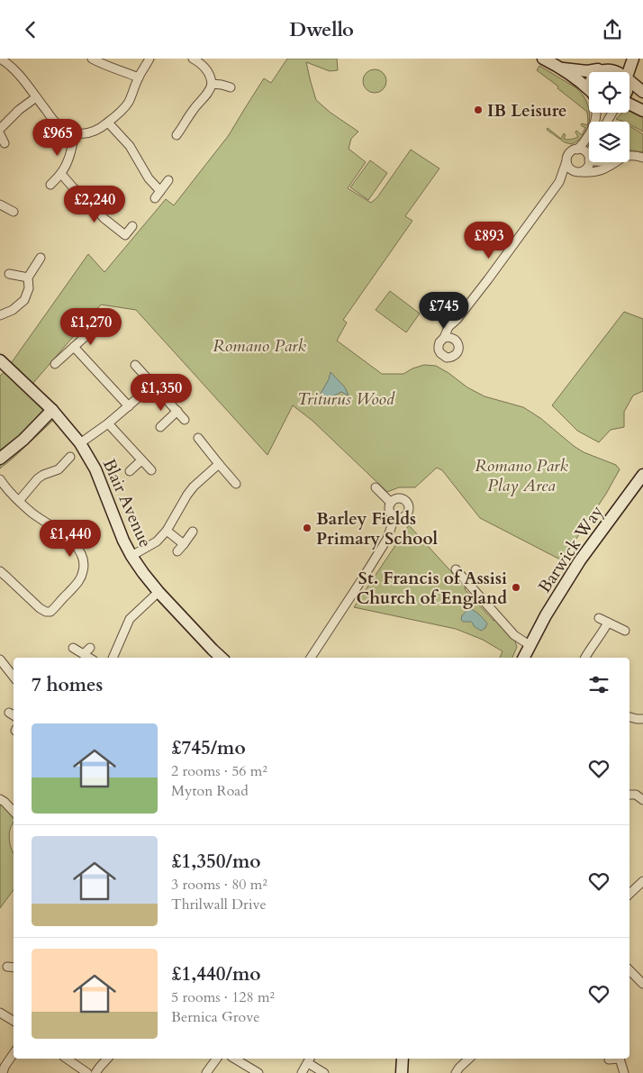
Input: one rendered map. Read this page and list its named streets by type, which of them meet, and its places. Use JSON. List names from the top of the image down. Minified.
{"streets":{"street":["Blair Avenue","Barwick Way"]},"parks":["Romano Park","Triturus Wood","Romano Park Play Area"],"places":["IB Leisure","Barley Fields Primary School","St. Francis of Assisi Church of England"],"page":{"header":"Dwello","price":["£965","£2,240","£893","£745","£1,270","£1,350","£1,440"],"heading":"7 homes","list":[{"name":"£745/mo","note":"2 rooms · 56 m² · Myton Road"},{"name":"£1,350/mo","note":"3 rooms · 80 m² · Thrilwall Drive"},{"name":"£1,440/mo","note":"5 rooms · 128 m² · Bernica Grove"}]}}
